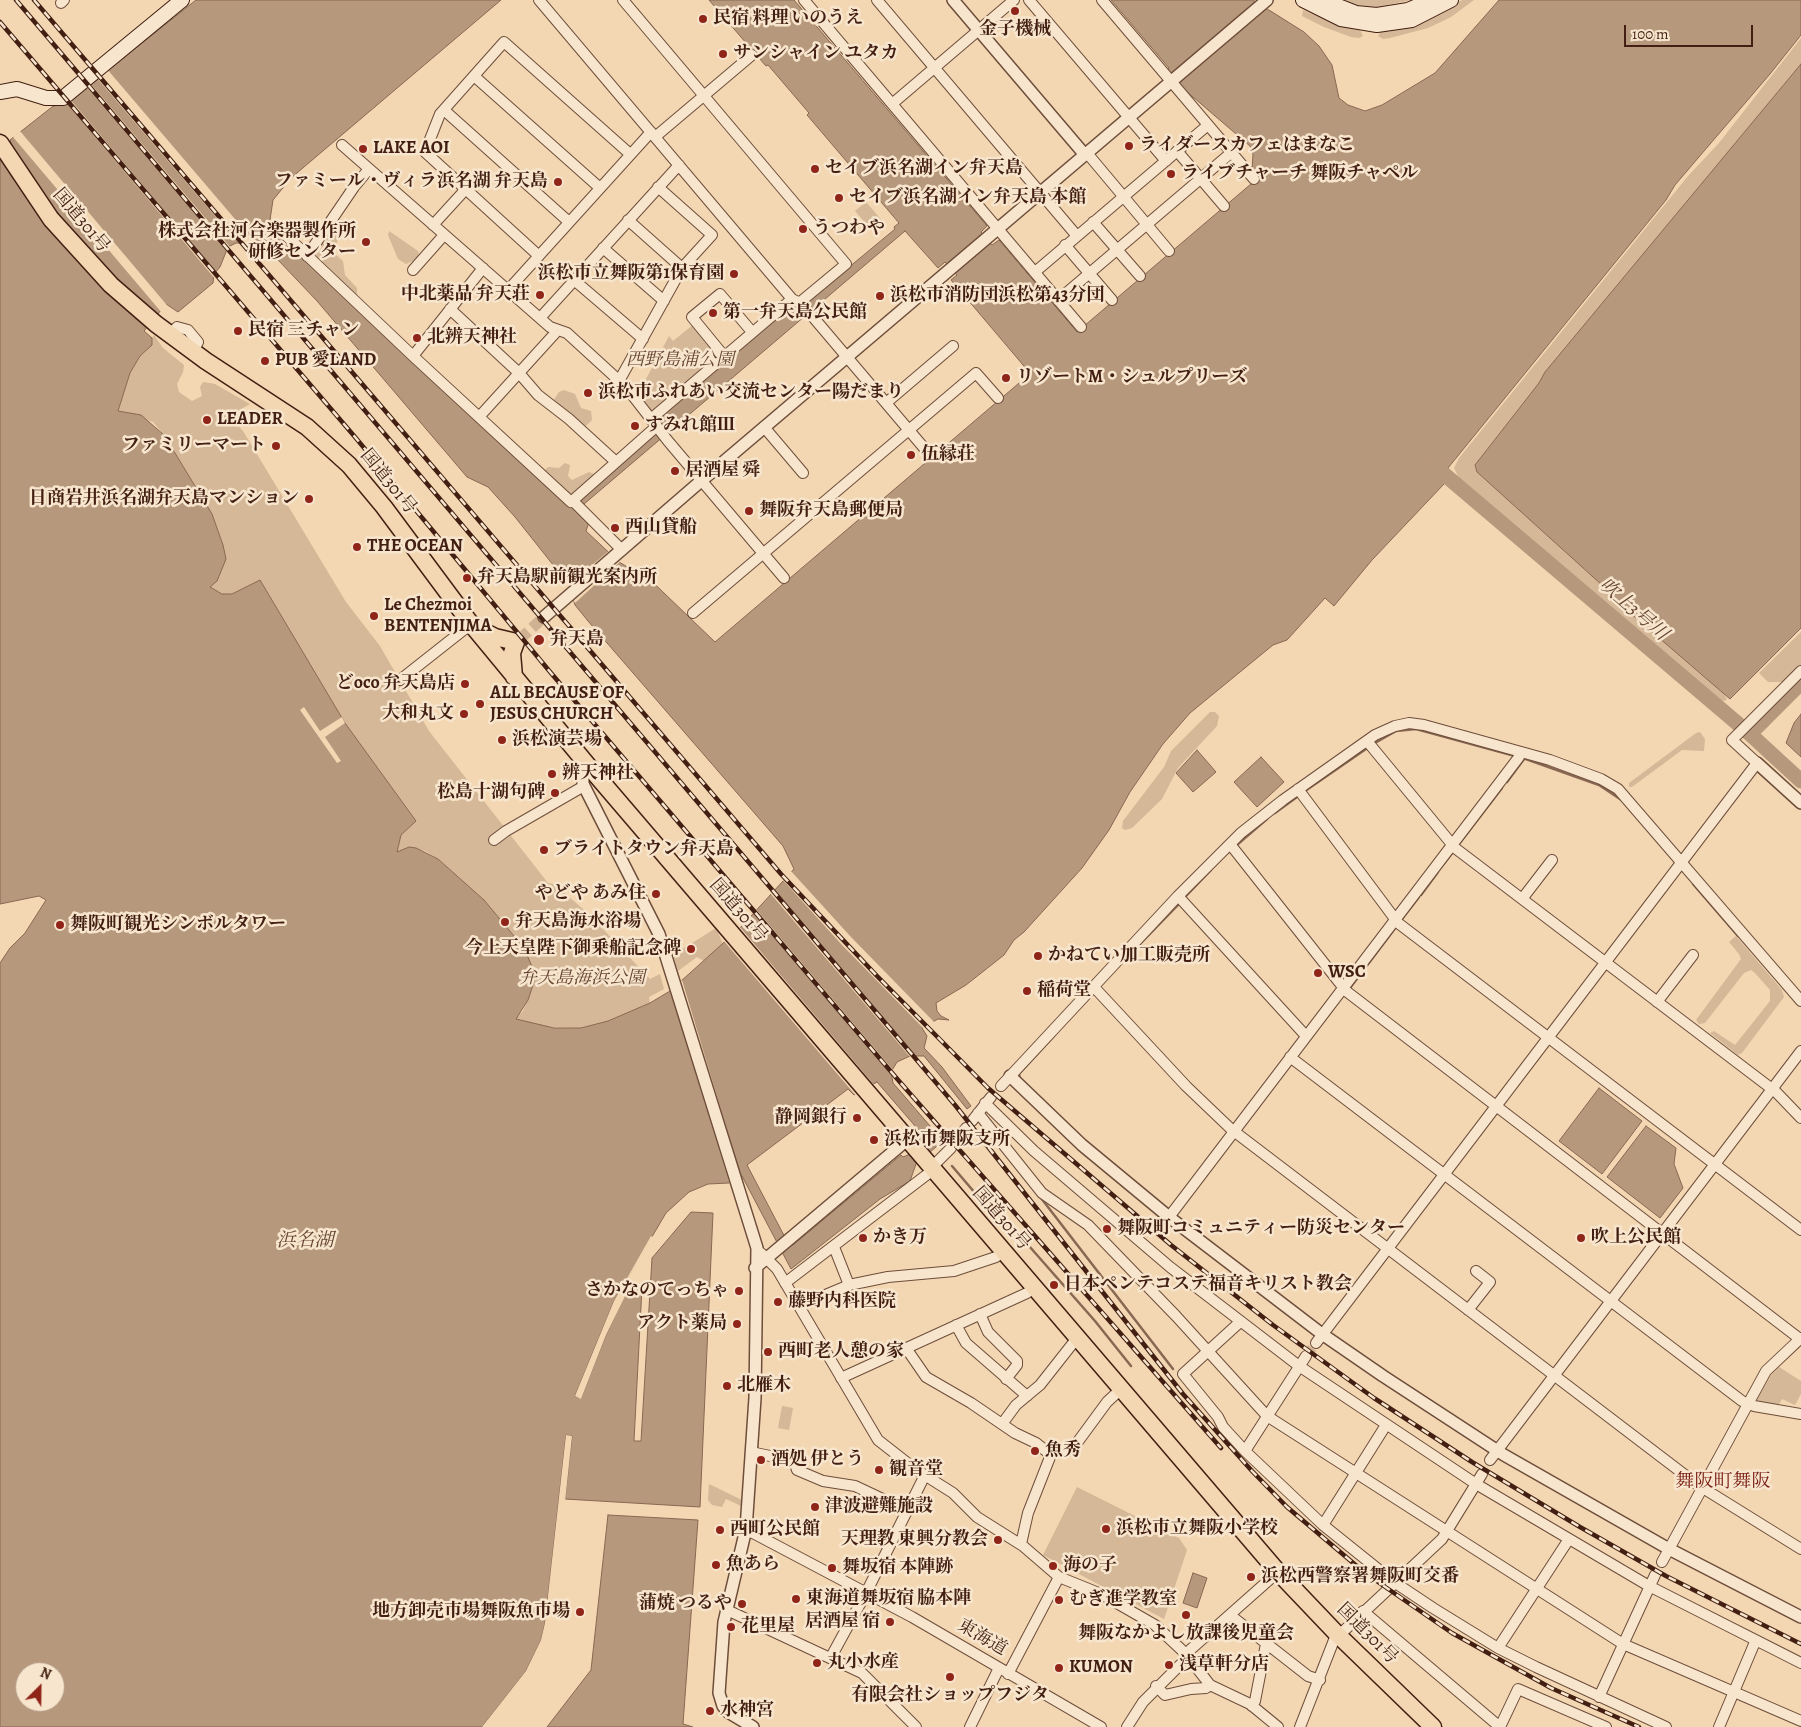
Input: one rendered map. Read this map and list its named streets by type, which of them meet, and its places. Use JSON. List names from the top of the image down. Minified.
{"streets":{"highway":["国道301号"],"street":["東海道"]},"districts":["舞阪町舞阪"],"water":["吹上3号川","浜名湖"],"parks":["西野島浦公園","弁天島海浜公園"],"places":["金子機械","民宿 料理 いのうえ","サンシャイン ユタカ","ライダースカフェはまなこ","LAKE AOI","セイブ浜名湖イン弁天島","ライブチャーチ 舞阪チャペル","ファミール・ヴィラ浜名湖 弁天島","セイブ浜名湖イン弁天島 本館","うつわや","株式会社河合楽器製作所 研修センター","浜松市立舞阪第1保育園","中北薬品 弁天荘","浜松市消防団浜松第43分団","第一弁天島公民館","民宿 三チャン","北辨天神社","PUB 愛LAND","リゾートM・シュルプリーズ","浜松市ふれあい交流センター陽だまり","LEADER","すみれ館Ⅲ","ファミリーマート","伍縁荘","居酒屋 舜","日商岩井浜名湖弁天島マンション","舞阪弁天島郵便局","西山貸船","THE OCEAN","弁天島駅前観光案内所","Le Chezmoi BENTENJIMA","弁天島","どoco 弁天島店","ALL BECAUSE OF JESUS CHURCH","大和丸文","浜松演芸場","辨天神社","松島十湖句碑","ブライトタウン弁天島","やどや あみ住","弁天島海水浴場","舞阪町観光シンボルタワー","今上天皇陛下御乗船記念碑","かねてい加工販売所","WSC","稲荷堂","静岡銀行","浜松市舞阪支所","舞阪町コミュニティー防災センター","かき万","吹上公民館","日本ペンテコステ福音キリスト教会","さかなのてっちゃ","藤野内科医院","アクト薬局","西町老人憩の家","北雁木","魚秀","酒処 伊とう","観音堂","津波避難施設","浜松市立舞阪小学校","西町公民館","天理教 東興分教会","魚あら","海の子","舞坂宿 本陣跡","浜松西警察署舞阪町交番","東海道舞坂宿 脇本陣","むぎ進学教室","蒲焼 つるや","地方卸売市場舞阪魚市場","舞阪なかよし放課後児童会","居酒屋 宿","花里屋","丸小水産","浅草軒分店","KUMON","有限会社ショップフジタ","水神宮"],"scale_bar":"100 m","north":"top right"}
